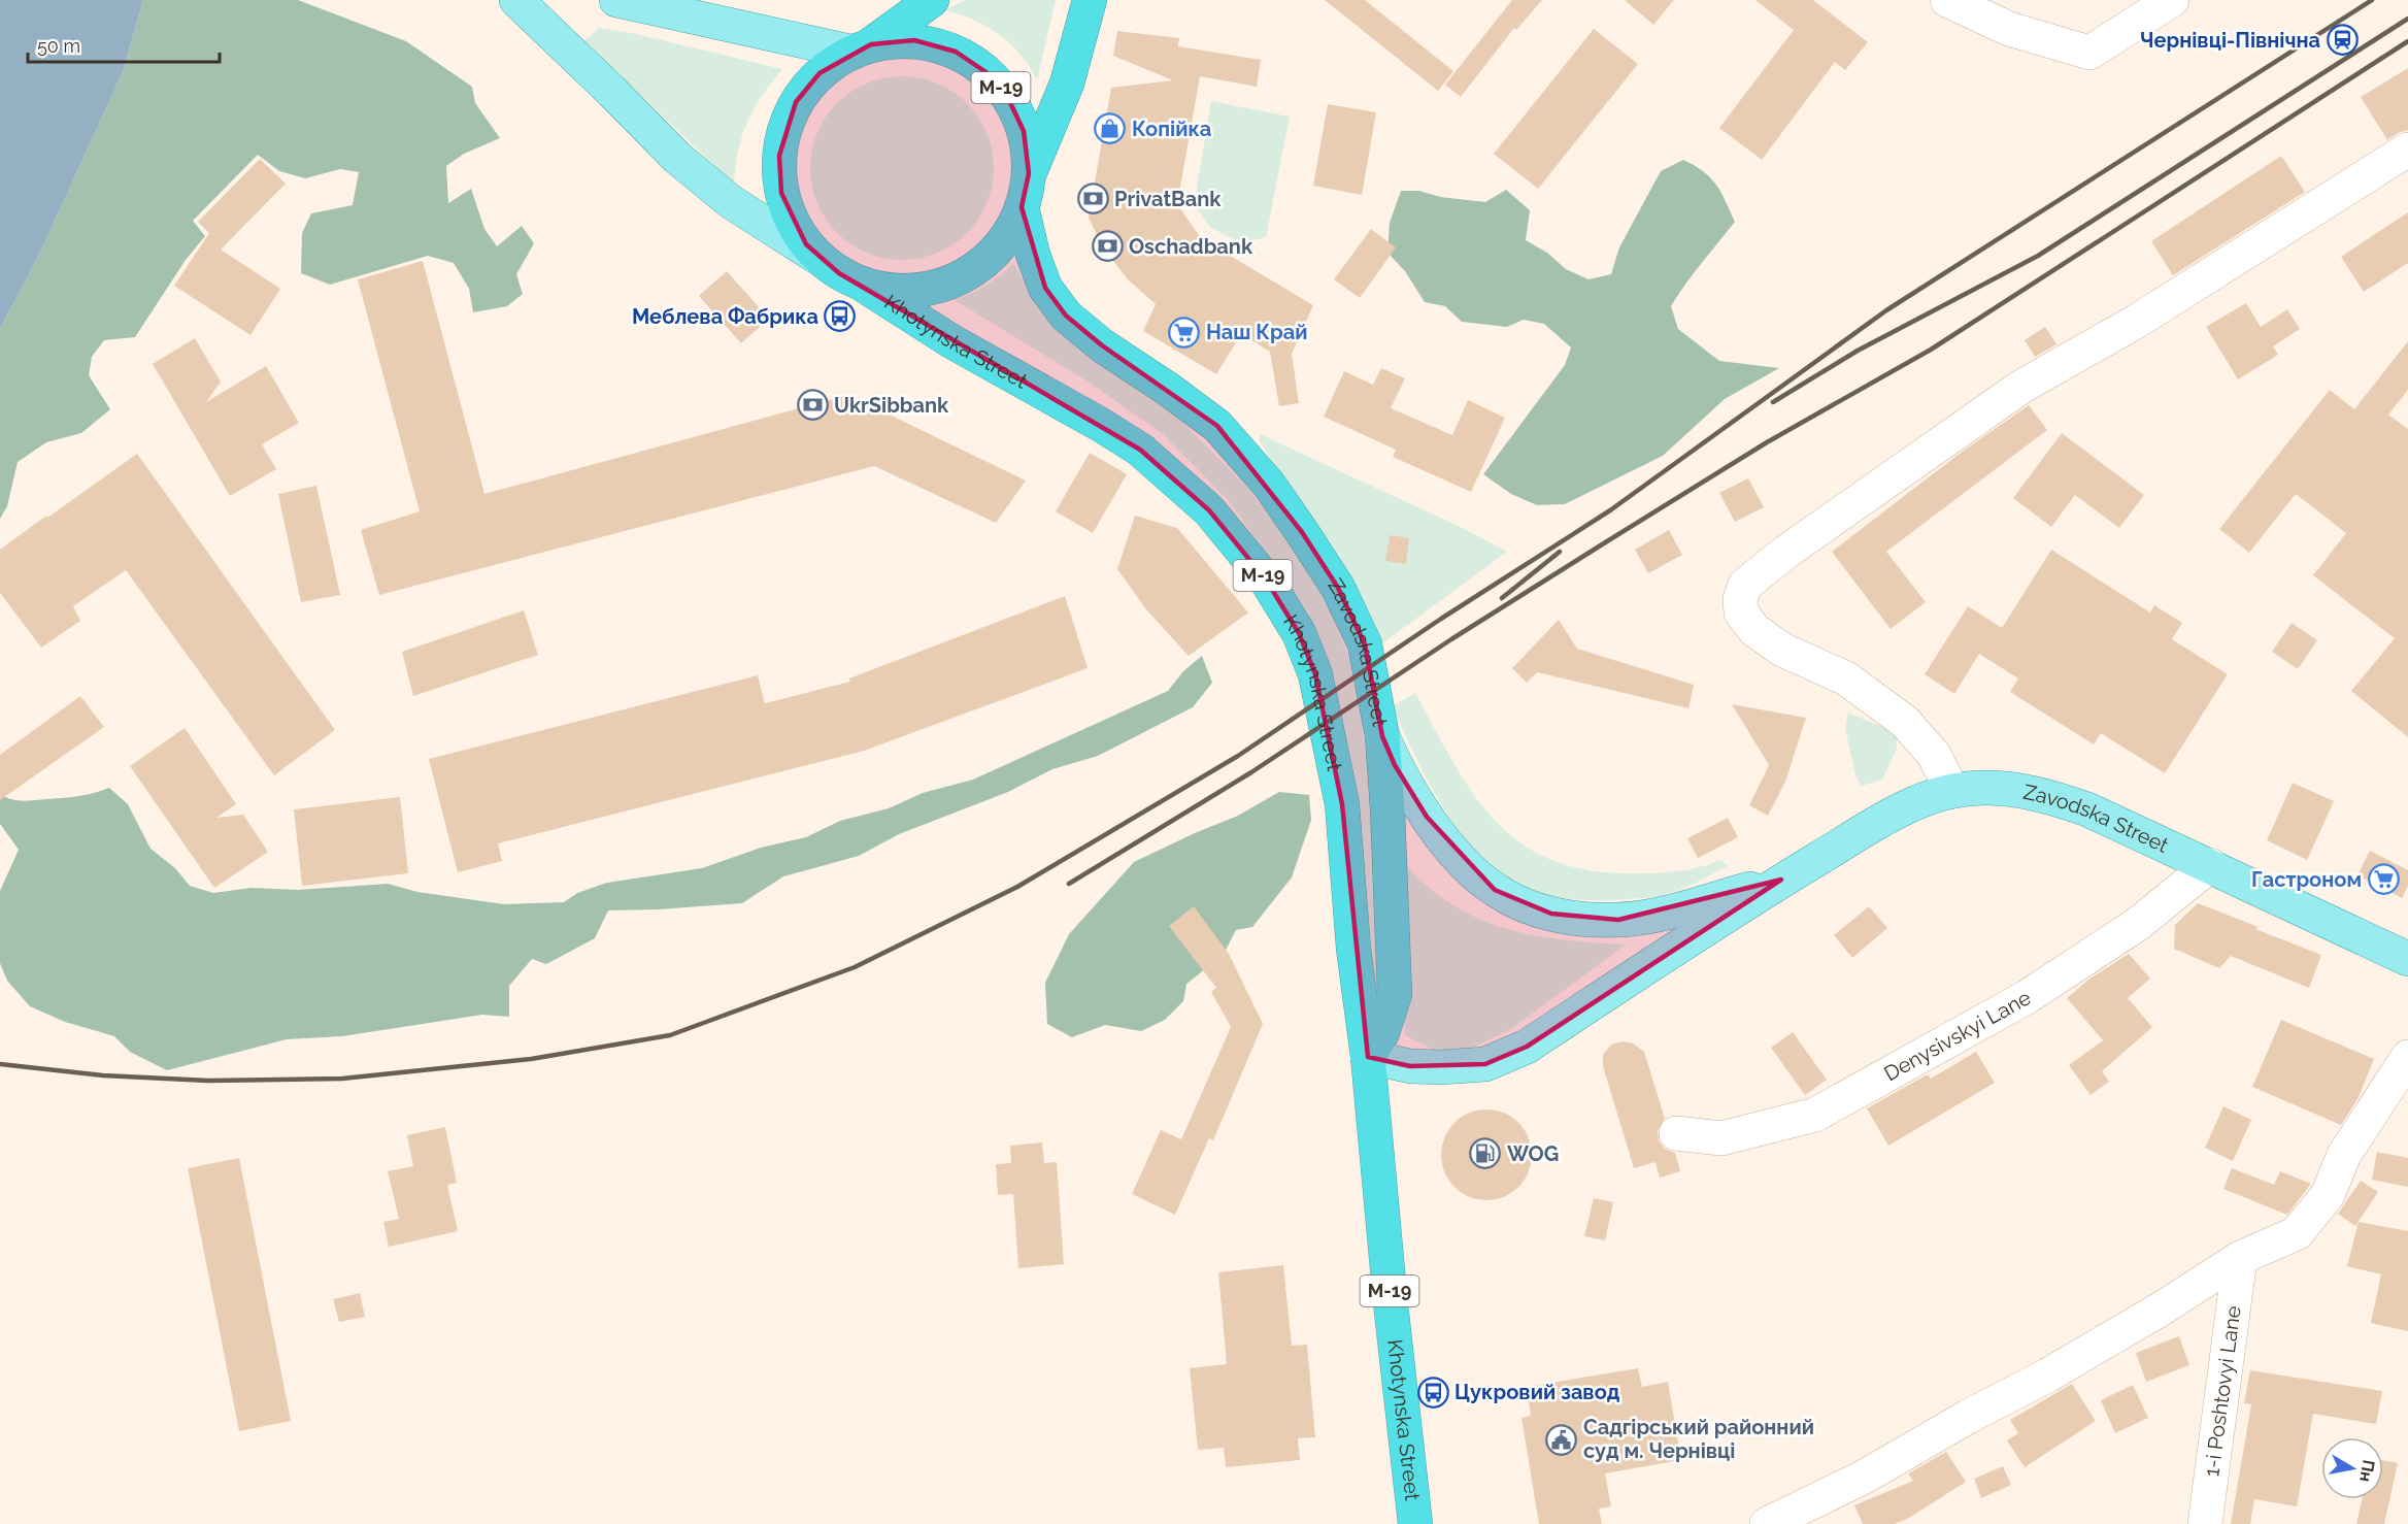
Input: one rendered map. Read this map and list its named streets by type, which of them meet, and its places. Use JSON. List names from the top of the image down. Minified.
{"streets":{"highway":["М-19","Khotynska Street","Zavodska Street"],"street":["Denysivskyi Lane","1-i Poshtovyi Lane"]},"crossings":[["М-19","Khotynska Street"],["М-19","Zavodska Street"],["Khotynska Street","Zavodska Street"],["Zavodska Street","Denysivskyi Lane"]],"places":{"station":["Чернівці-Північна"],"shop":["Копійка"],"bank":["PrivatBank","Oschadbank","UkrSibbank"],"bus stop":["Меблева Фабрика","Цукровий завод"],"supermarket":["Наш Край","Гастроном"],"fuel station":["WOG"],"public building":["Садгірський районний суд м. Чернівці"]},"scale_bar":"50 m","north":"right"}
